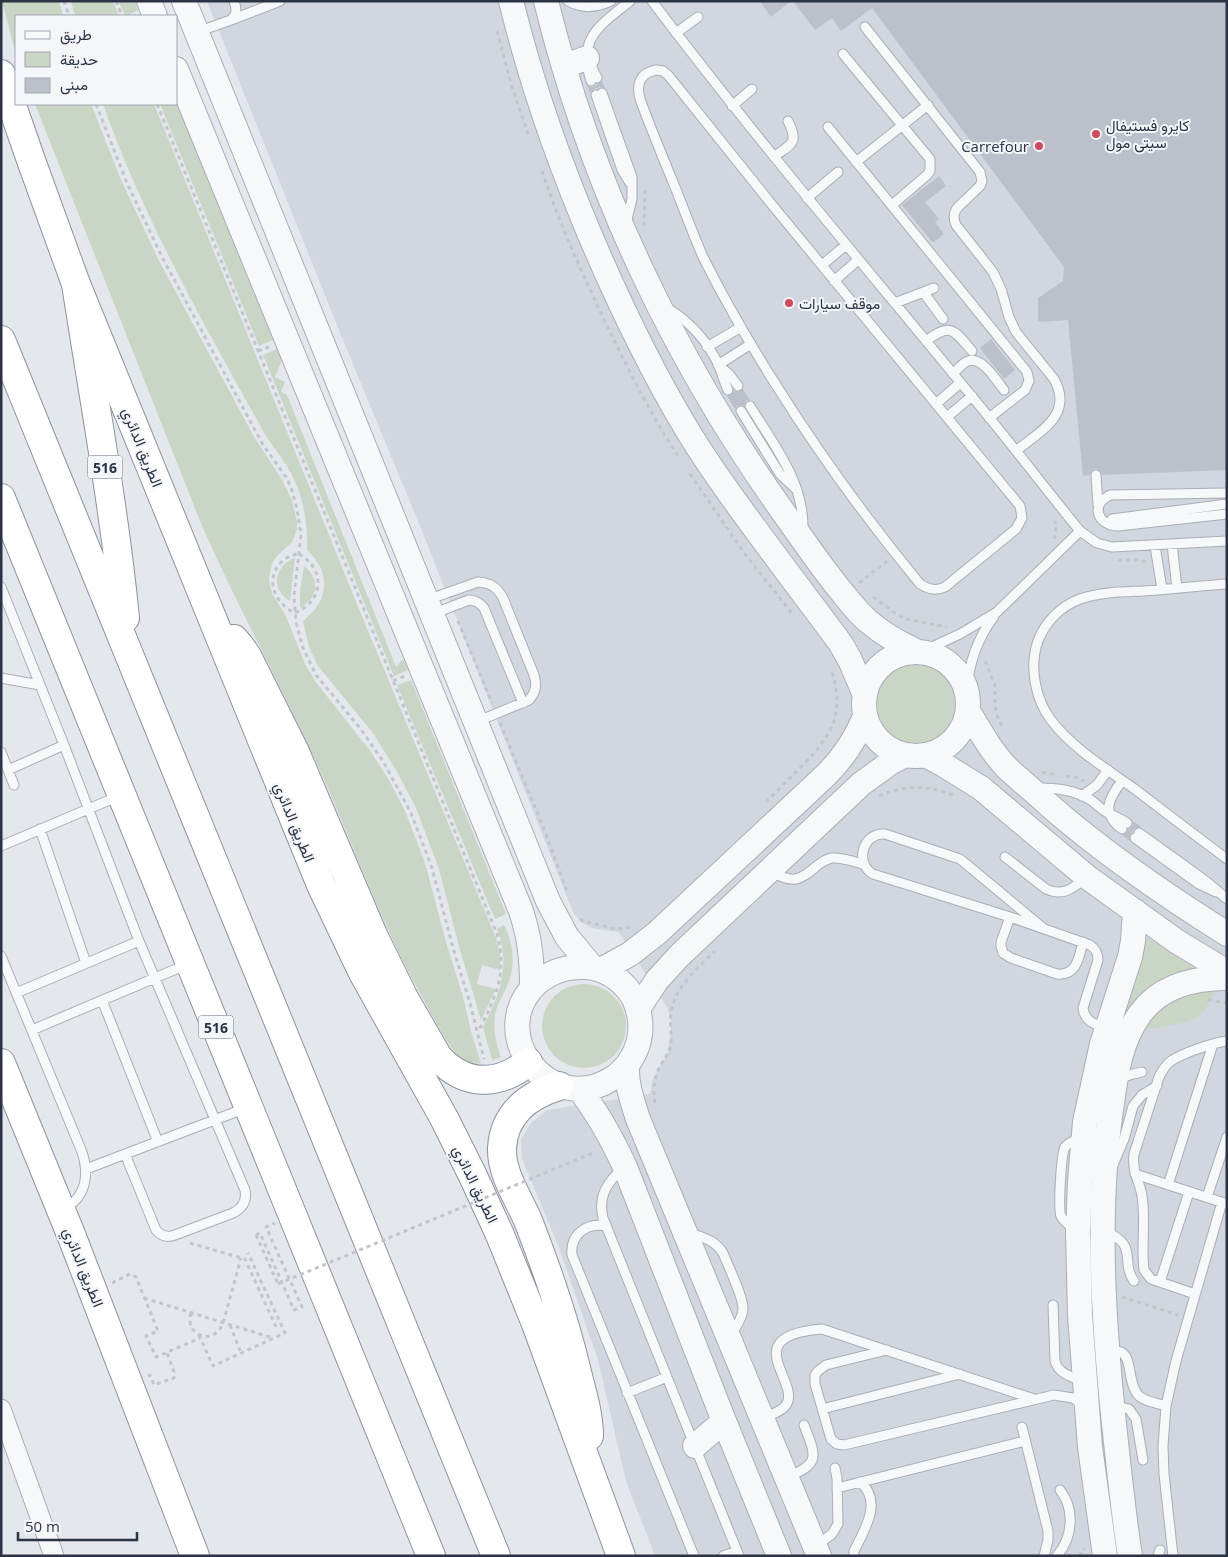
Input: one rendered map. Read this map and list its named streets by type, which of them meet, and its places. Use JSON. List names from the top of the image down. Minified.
{"streets":{"highway":["الطريق الدائري","516"]},"crossings":[["الطريق الدائري","516"]],"places":["كايرو فستيفال سيتى مول","Carrefour","موقف سيارات"],"legend":["طريق","حديقة","مبنى"],"scale_bar":"50 m"}
